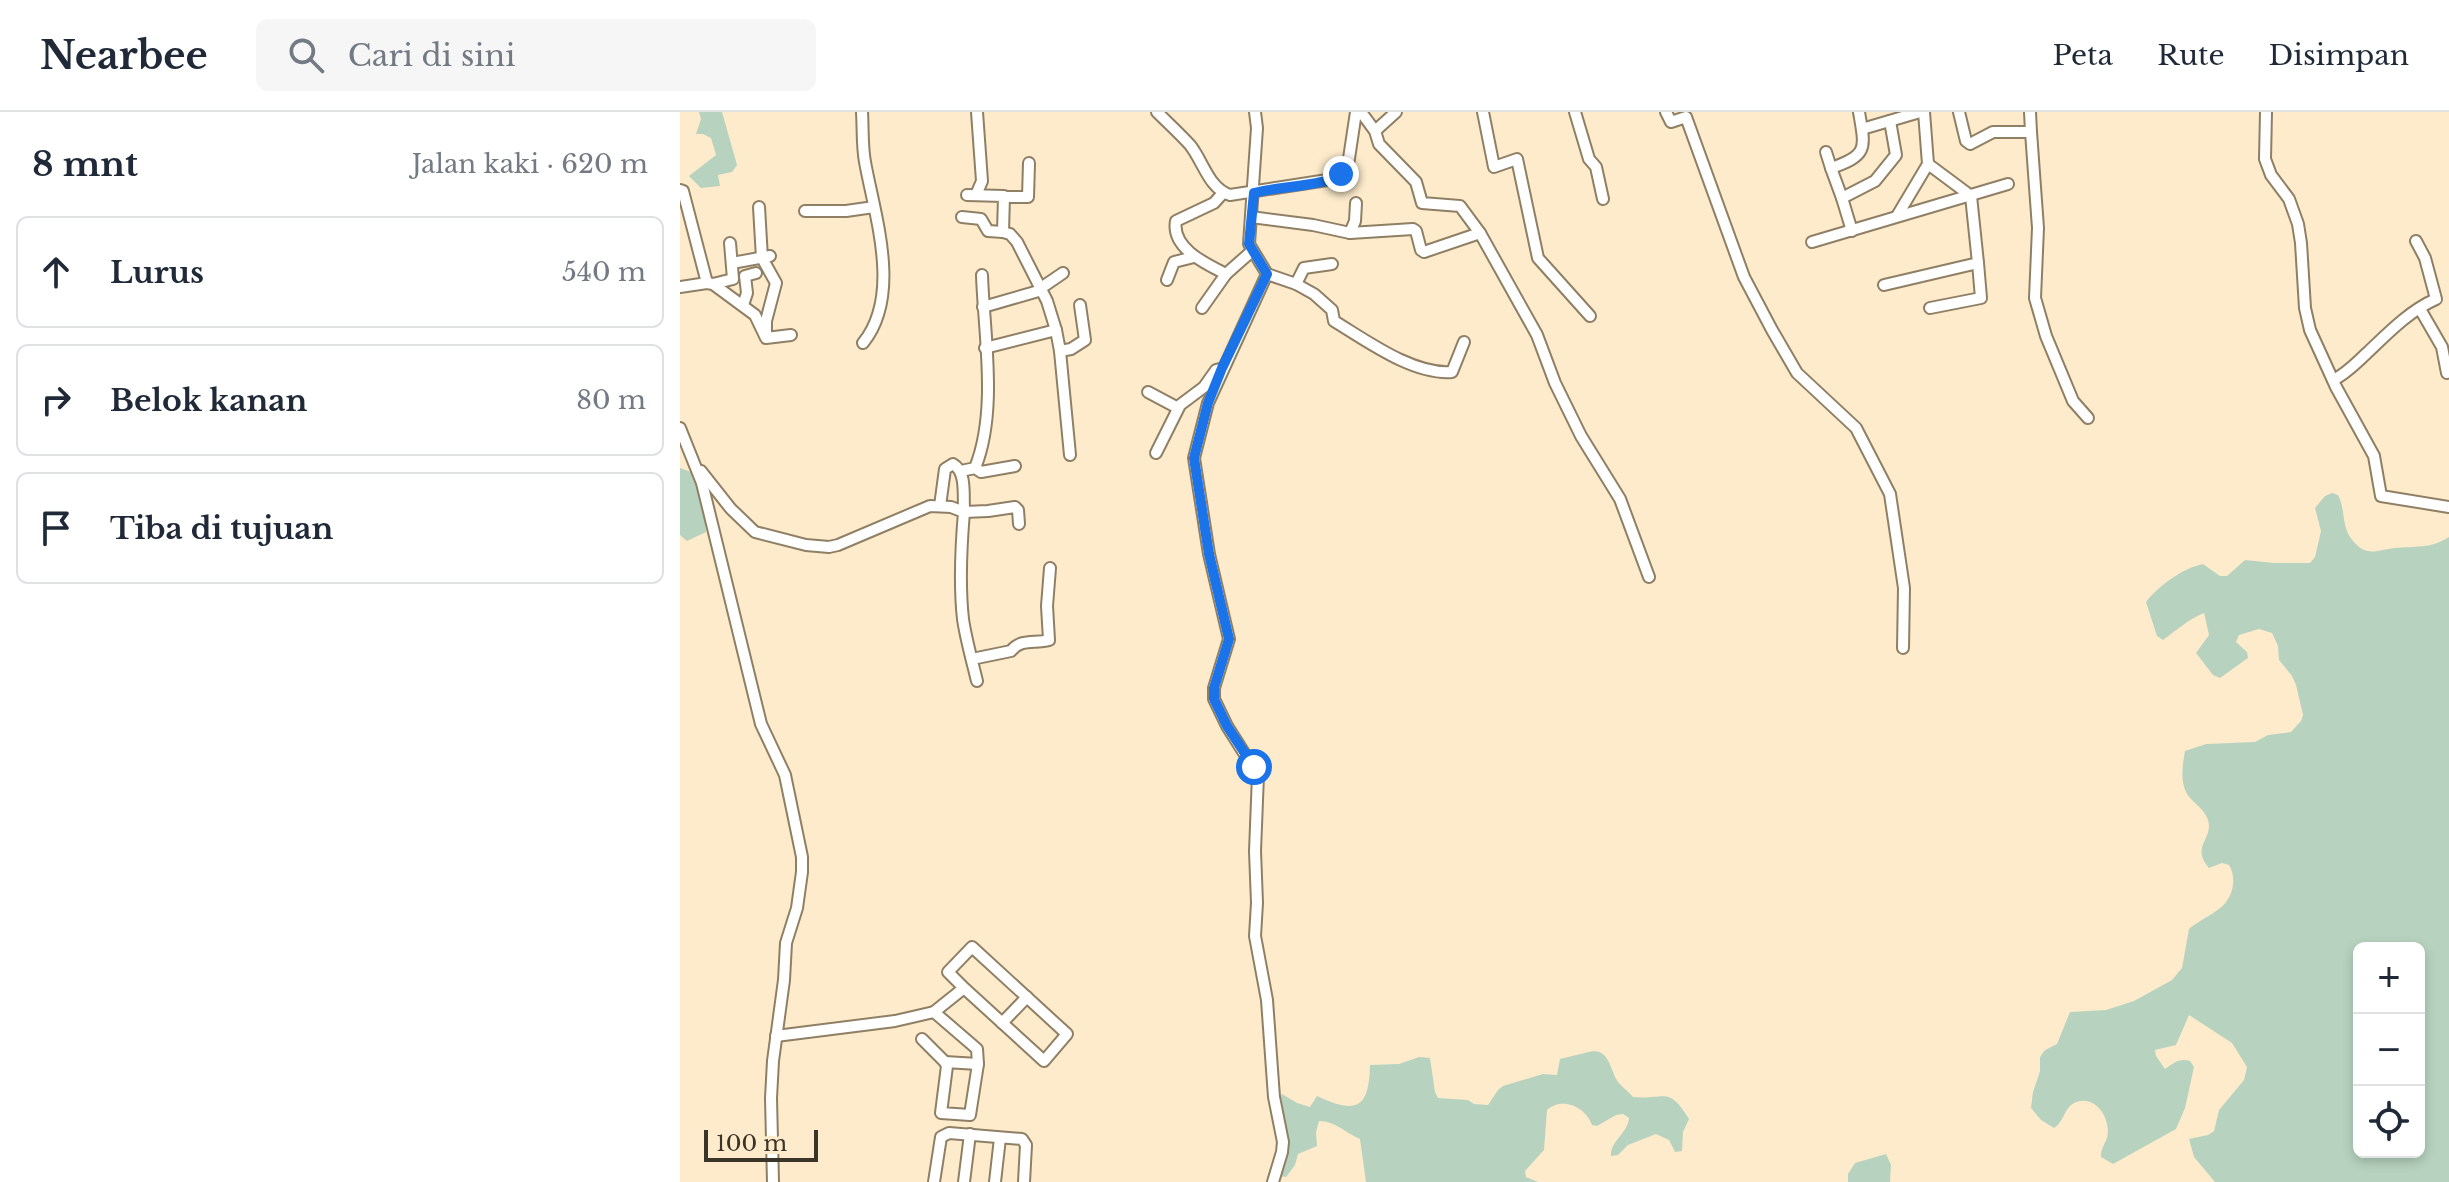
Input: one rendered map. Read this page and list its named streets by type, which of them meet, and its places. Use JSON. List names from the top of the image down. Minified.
{"scale_bar":"100 m","page":{"header":"Nearbee","search":"Cari di sini","nav":["Peta","Rute","Disimpan"],"heading":["8 mnt","Jalan kaki · 620 m"],"list":[["Lurus","540 m"],["Belok kanan","80 m"],"Tiba di tujuan"],"map_buttons":["+","−"],"scale":"100 m"}}
